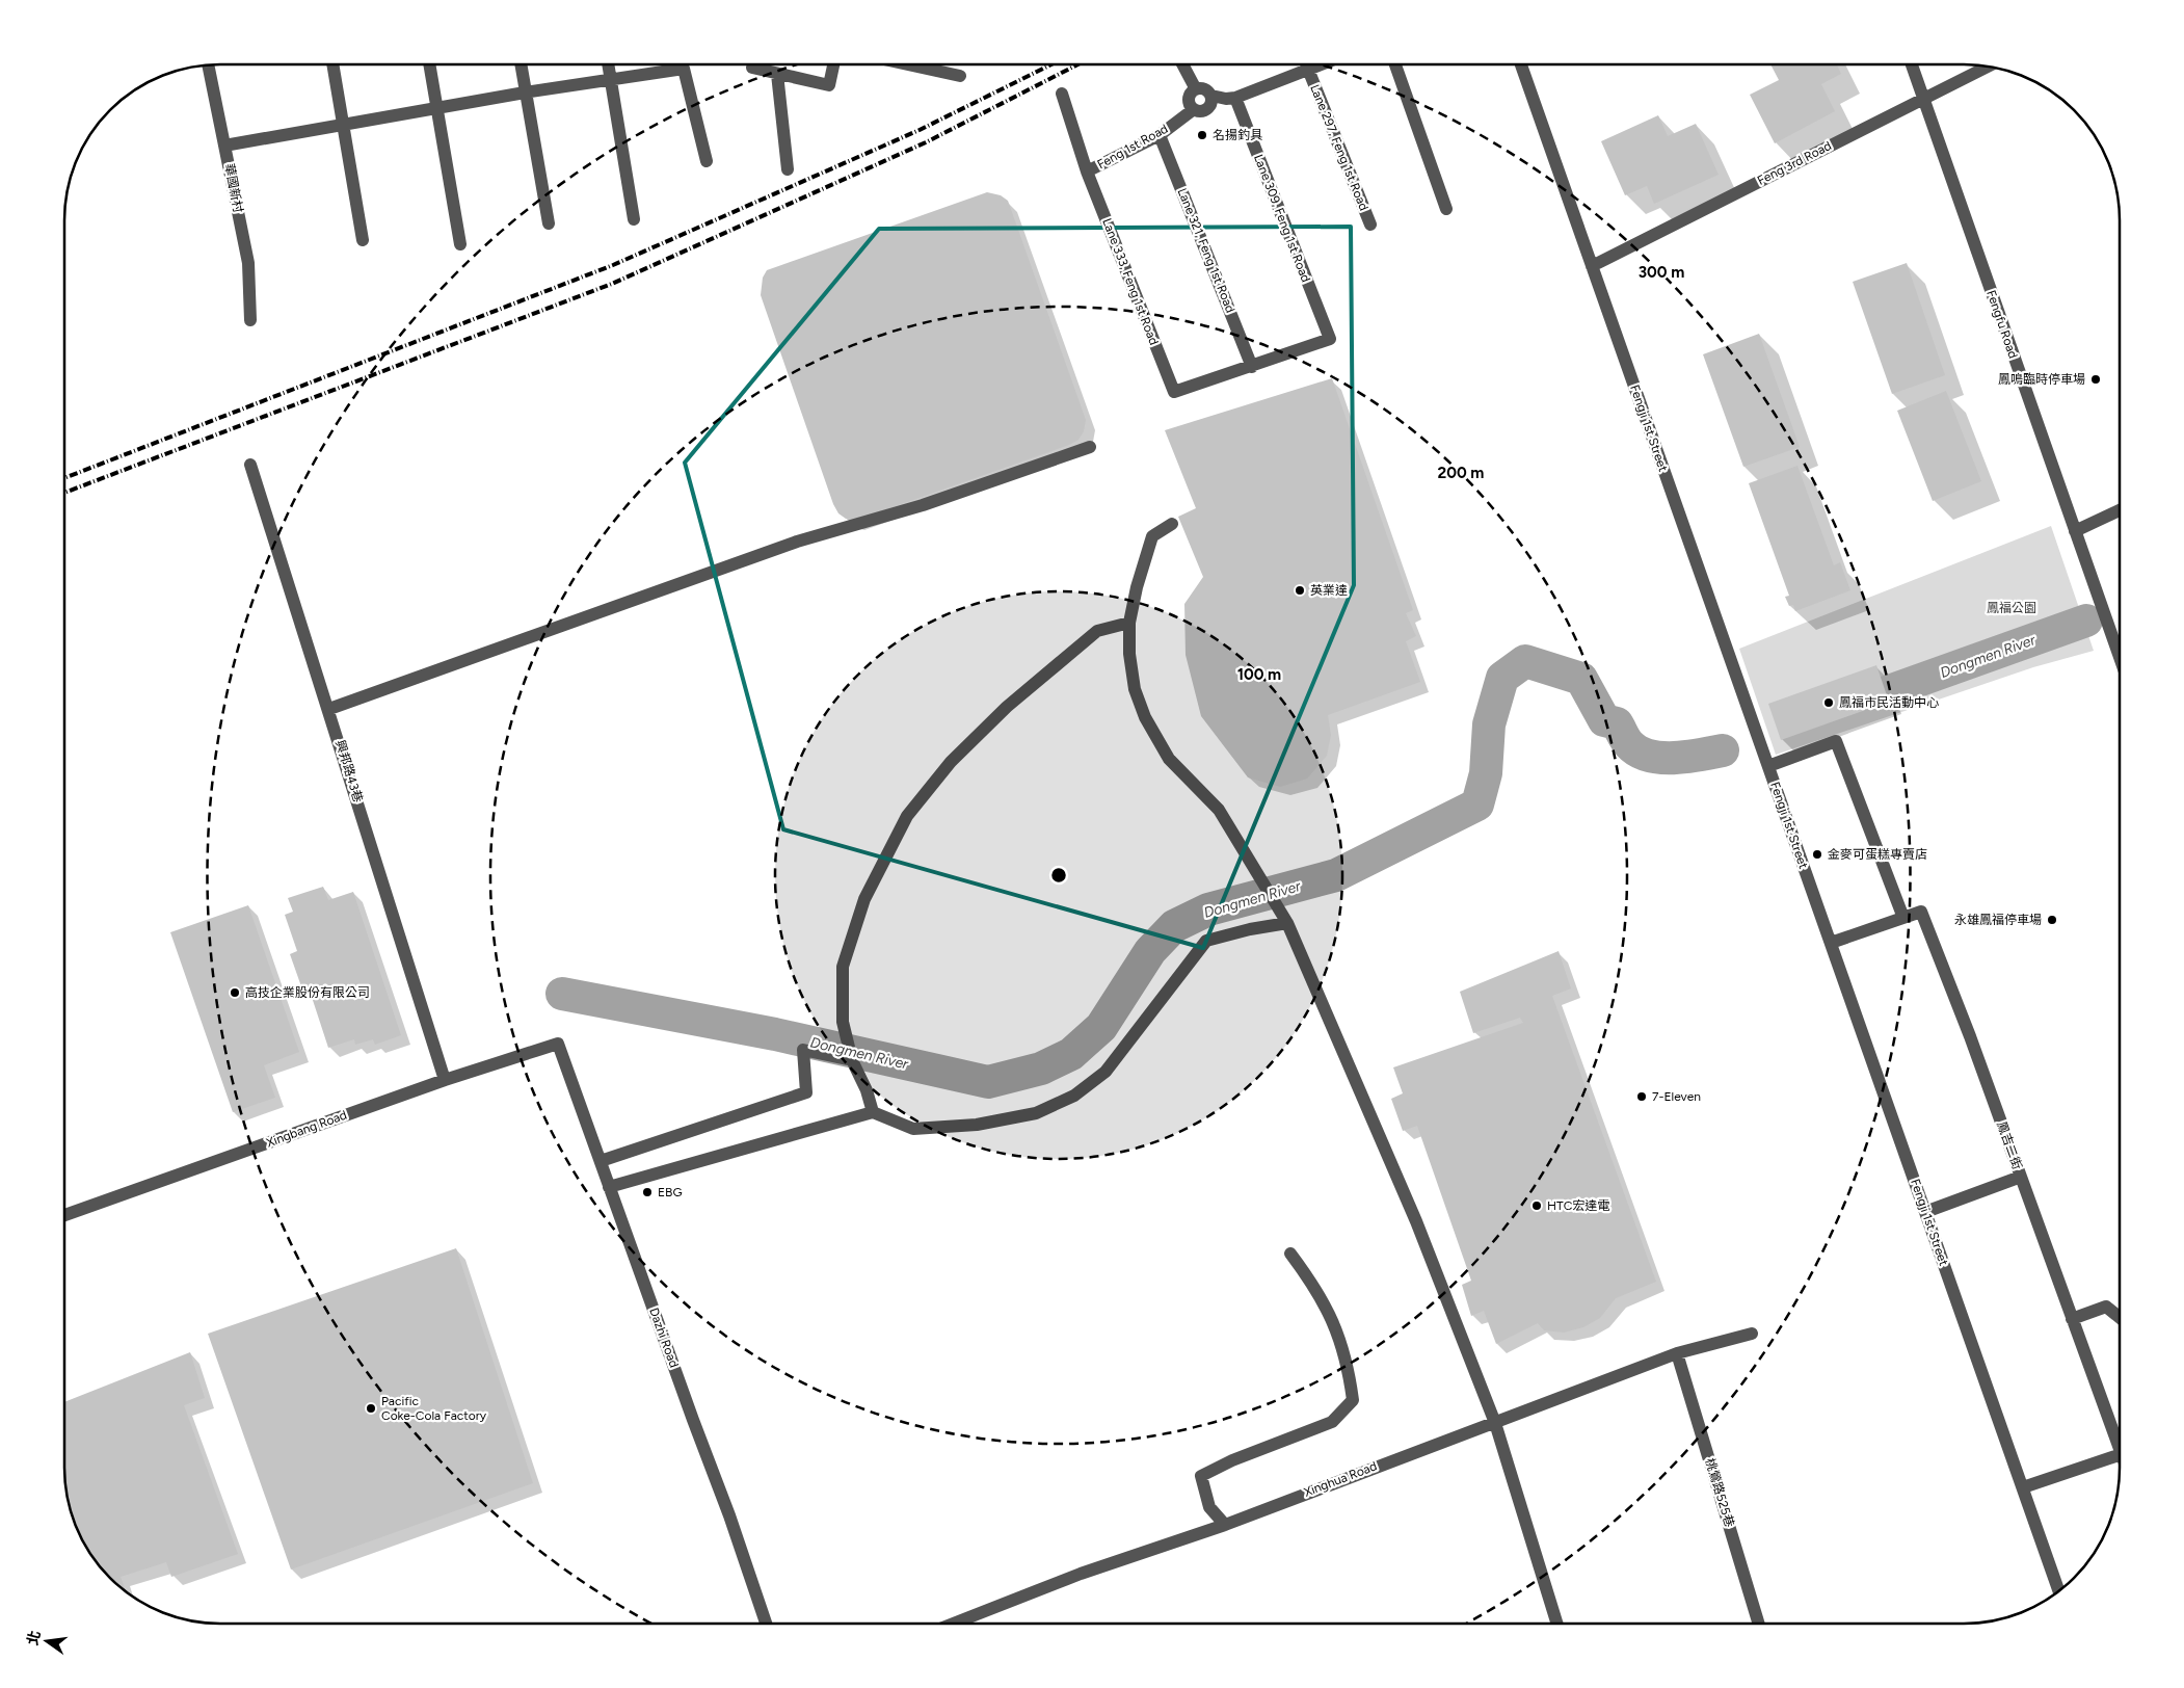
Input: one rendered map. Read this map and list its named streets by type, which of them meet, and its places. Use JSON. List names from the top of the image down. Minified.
{"streets":{"street":["Feng 1st Road","Lane 297, Feng 1st Road","Feng 3rd Road","華國新村","Lane 309, Feng 1st Road","Lane 321, Feng 1st Road","Lane 333, Feng 1st Road","Fengfu Road","Fengji 1st Street","興邦路43巷","Xingbang Road","鳳吉二街","Dazhi Road","Xinghua Road","桃鶯路525巷"]},"crossings":[["Feng 1st Road","Lane 321, Feng 1st Road"],["Feng 1st Road","Lane 333, Feng 1st Road"],["Feng 3rd Road","Fengfu Road"],["Feng 3rd Road","Fengji 1st Street"],["Lane 309, Feng 1st Road","Lane 321, Feng 1st Road"],["Lane 309, Feng 1st Road","Lane 333, Feng 1st Road"],["Lane 321, Feng 1st Road","Lane 333, Feng 1st Road"],["Fengji 1st Street","鳳吉二街"],["興邦路43巷","Xingbang Road"],["Xingbang Road","Dazhi Road"],["Xinghua Road","桃鶯路525巷"]],"water":["Dongmen River"],"parks":["鳳福公園"],"places":["名揚釣具","鳳鳴臨時停車場","英業達","鳳福市民活動中心","金麥可蛋糕專賣店","永雄鳳福停車場","高技企業股份有限公司","7-Eleven","EBG","HTC宏達電","Pacific Coke-Cola Factory"],"north":"left","rings":["300 m","200 m","100 m"]}
